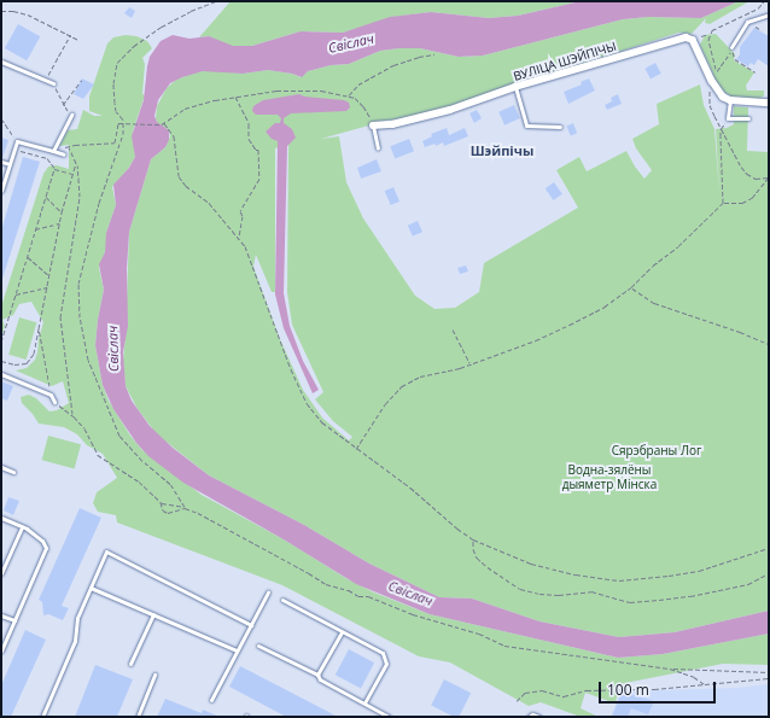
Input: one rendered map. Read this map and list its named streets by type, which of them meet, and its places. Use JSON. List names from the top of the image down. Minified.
{"streets":{"street":["ВУЛІЦА ШЭЙПІЧЫ"]},"districts":["Шэйпічы"],"water":["Свіслач"],"parks":["Сярэбраны Лог","Водна-зялёны дыяметр Мінска"],"scale_bar":"100 m"}
